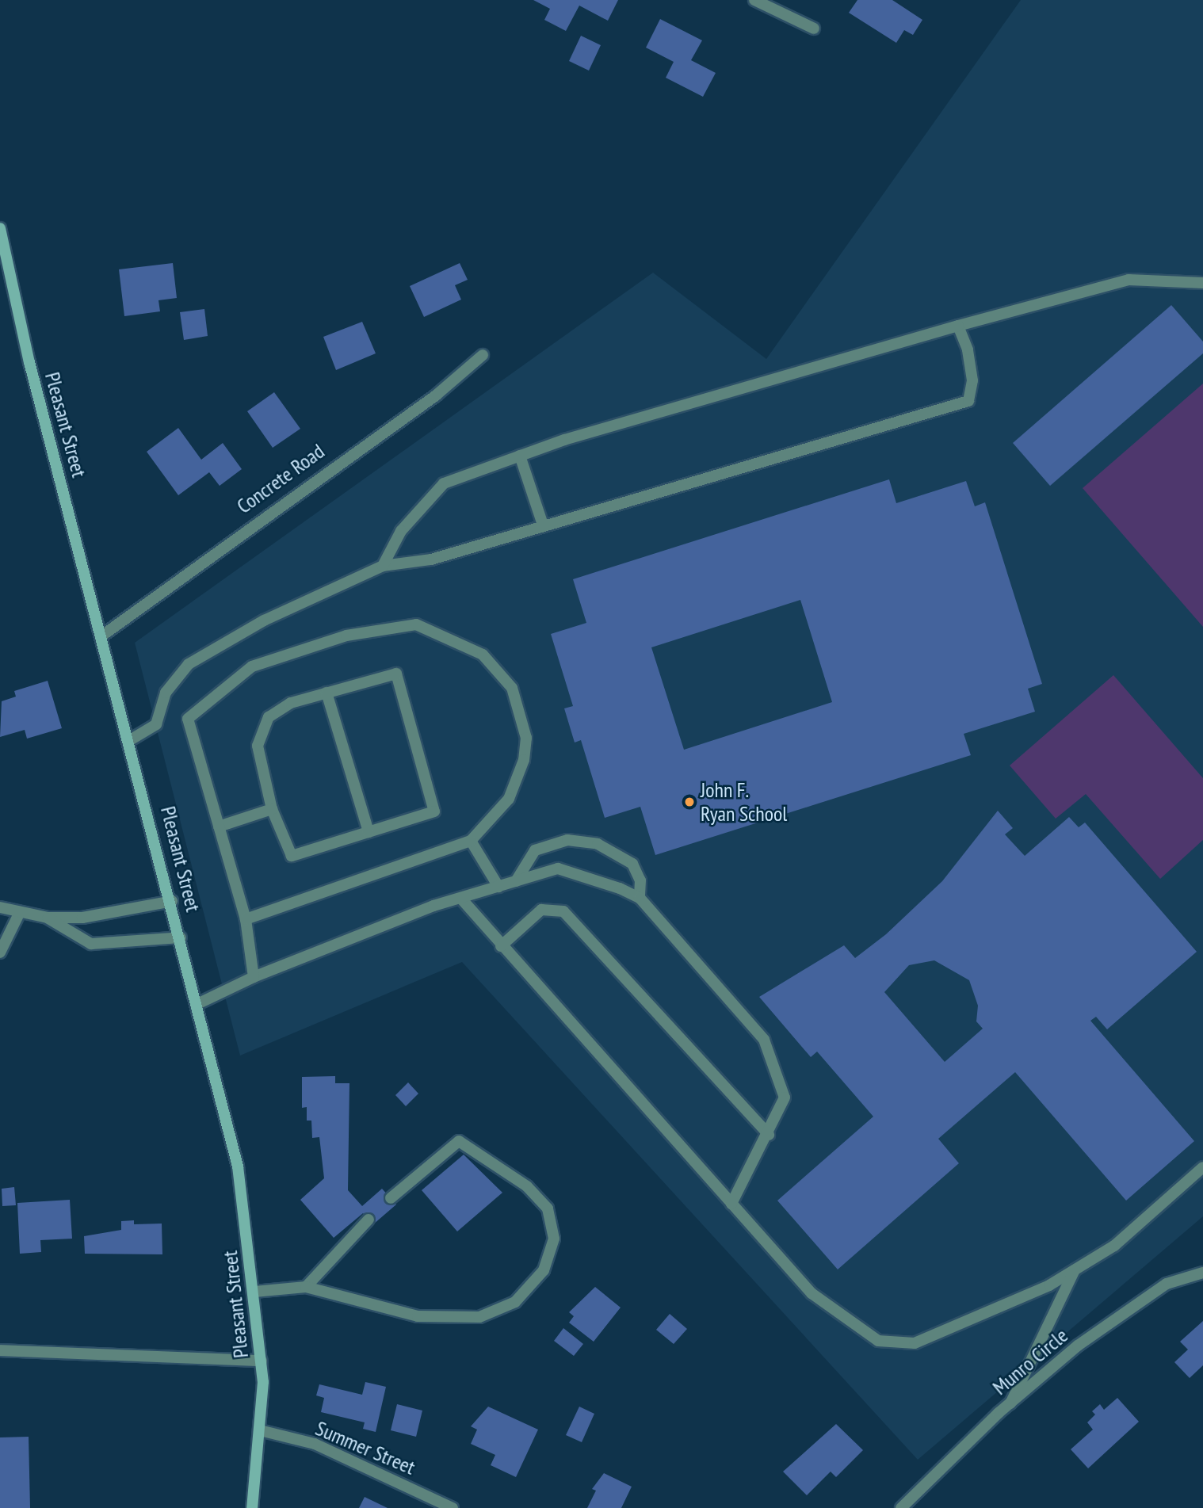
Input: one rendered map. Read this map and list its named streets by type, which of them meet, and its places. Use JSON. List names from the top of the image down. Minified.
{"streets":{"main road":["Pleasant Street"],"street":["Concrete Road","Munro Circle","Summer Street"]},"crossings":[["Pleasant Street","Concrete Road"],["Pleasant Street","Summer Street"]],"places":["John F. Ryan School"]}
